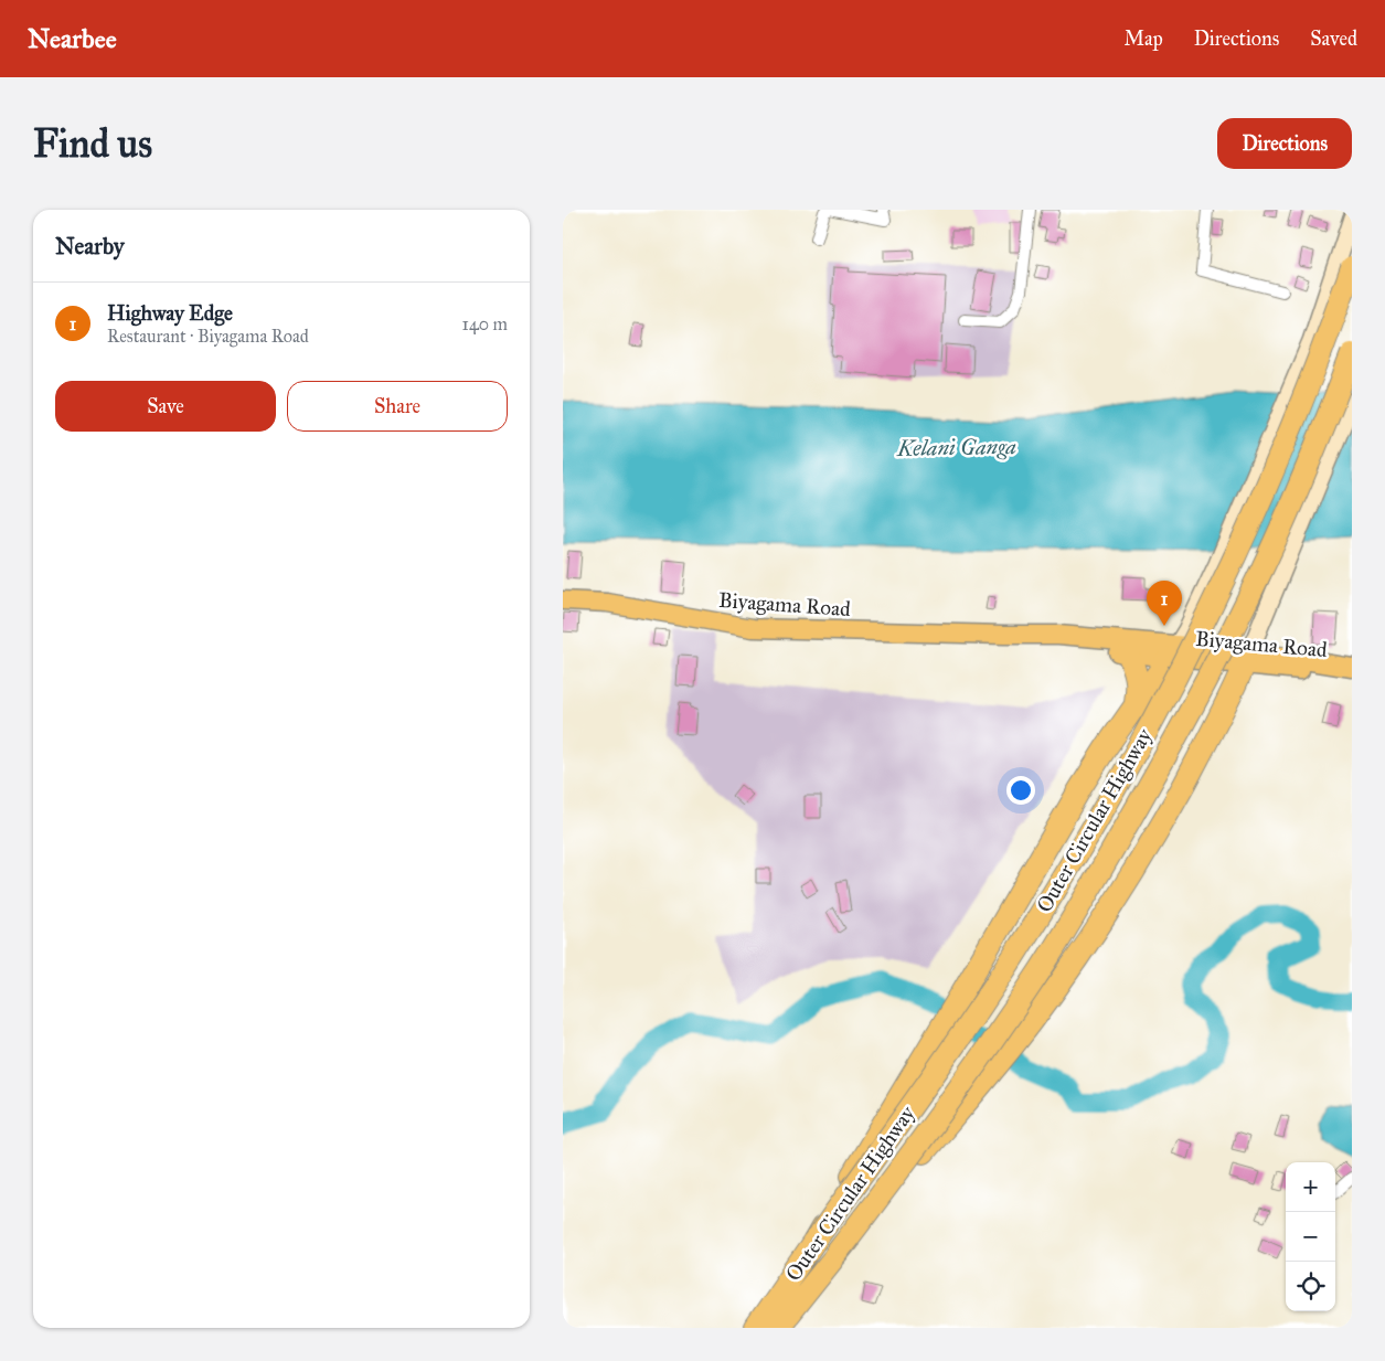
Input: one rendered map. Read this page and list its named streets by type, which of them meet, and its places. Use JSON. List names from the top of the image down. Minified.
{"streets":{"highway":["Outer Circular Highway"],"main road":["Biyagama Road"]},"water":["Kelani Ganga"],"page":{"header":"Nearbee","nav":["Map","Directions","Saved"],"buttons":["Directions",["Save","Share"]],"title":"Find us","heading":"Nearby","list":[{"mark":"1","name":"Highway Edge","note":"Restaurant · Biyagama Road","value":"140 m"}],"pins":"1","map_buttons":["+","−"]}}
